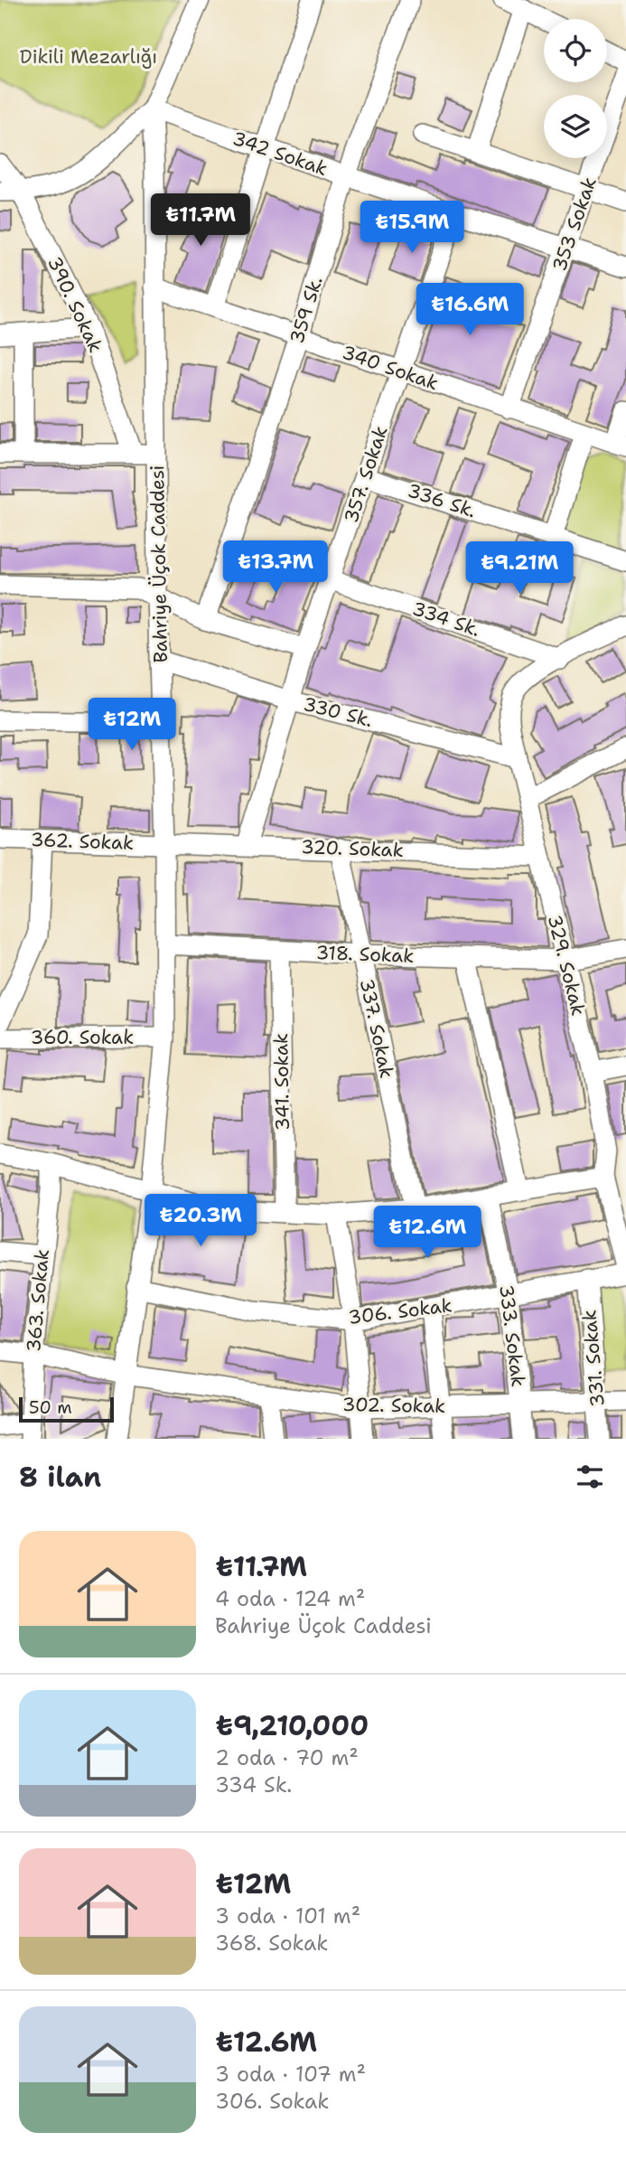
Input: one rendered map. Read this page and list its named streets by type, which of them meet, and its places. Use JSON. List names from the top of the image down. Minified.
{"streets":{"street":["342 Sokak","353 Sokak","390. Sokak","359 Sk.","340 Sokak","357. Sokak","336 Sk.","Bahriye Üçok Caddesi","334 Sk.","330 Sk.","362. Sokak","320. Sokak","318. Sokak","329. Sokak","337. Sokak","360. Sokak","341. Sokak","363. Sokak","306. Sokak","333. Sokak","331. Sokak","302. Sokak"]},"crossings":[["342 Sokak","353 Sokak"],["342 Sokak","359 Sk."],["342 Sokak","357. Sokak"],["342 Sokak","Bahriye Üçok Caddesi"],["353 Sokak","340 Sokak"],["359 Sk.","340 Sokak"],["340 Sokak","357. Sokak"],["340 Sokak","Bahriye Üçok Caddesi"],["357. Sokak","336 Sk."],["357. Sokak","334 Sk."],["357. Sokak","330 Sk."],["357. Sokak","320. Sokak"],["Bahriye Üçok Caddesi","330 Sk."],["Bahriye Üçok Caddesi","362. Sokak"],["Bahriye Üçok Caddesi","320. Sokak"],["Bahriye Üçok Caddesi","318. Sokak"],["Bahriye Üçok Caddesi","360. Sokak"],["Bahriye Üçok Caddesi","306. Sokak"],["Bahriye Üçok Caddesi","302. Sokak"],["334 Sk.","329. Sokak"],["330 Sk.","329. Sokak"],["362. Sokak","320. Sokak"],["320. Sokak","329. Sokak"],["320. Sokak","337. Sokak"],["318. Sokak","329. Sokak"],["318. Sokak","337. Sokak"],["318. Sokak","341. Sokak"],["363. Sokak","302. Sokak"],["306. Sokak","333. Sokak"],["306. Sokak","331. Sokak"],["333. Sokak","302. Sokak"],["331. Sokak","302. Sokak"]],"parks":["Dikili Mezarlığı"],"scale_bar":"50 m","page":{"price":["₺11.7M","₺15.9M","₺16.6M","₺13.7M","₺9.21M","₺12M","₺20.3M","₺12.6M"],"scale":"50 m","heading":"8 ilan","list":[{"name":"₺11.7M","note":"4 oda · 124 m² · Bahriye Üçok Caddesi"},{"name":"₺9,210,000","note":"2 oda · 70 m² · 334 Sk."},{"name":"₺12M","note":"3 oda · 101 m² · 368. Sokak"},{"name":"₺12.6M","note":"3 oda · 107 m² · 306. Sokak"}]}}
